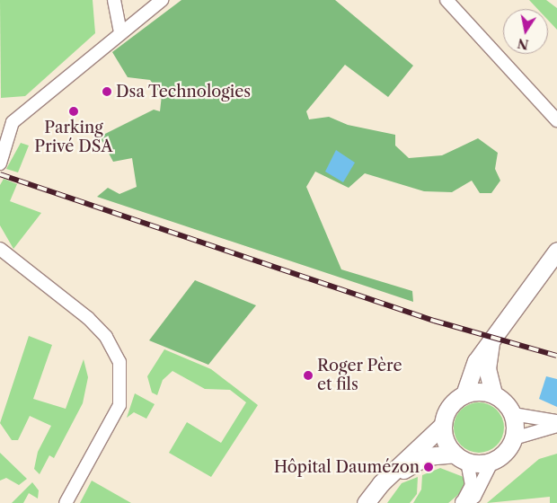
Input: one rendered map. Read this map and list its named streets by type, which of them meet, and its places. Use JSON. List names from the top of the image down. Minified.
{"places":["Dsa Technologies","Parking Privé DSA","Roger Père et fils","Hôpital Daumézon"],"north":"bottom"}
